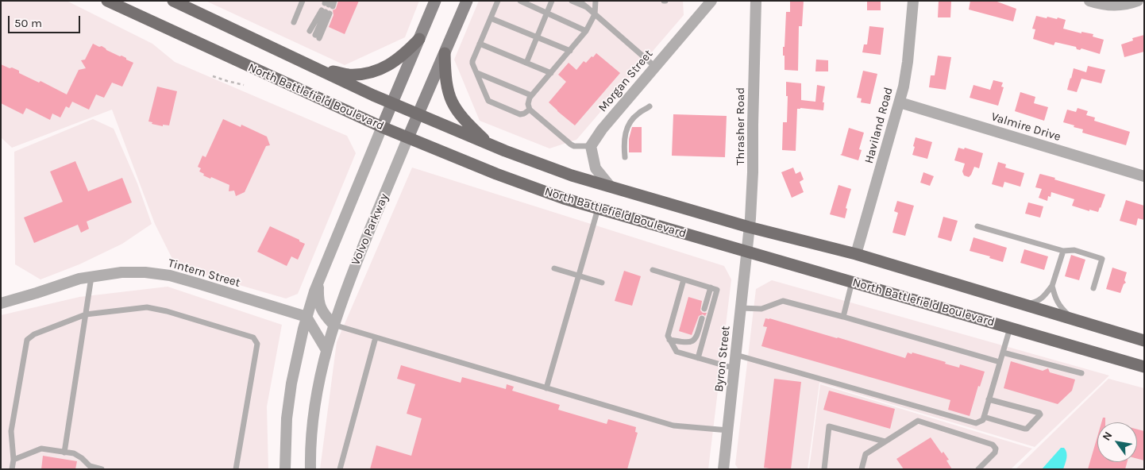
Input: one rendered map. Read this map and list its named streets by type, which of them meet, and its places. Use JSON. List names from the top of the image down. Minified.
{"streets":{"main road":["North Battlefield Boulevard","Volvo Parkway"],"street":["Morgan Street","Haviland Road","Thrasher Road","Valmire Drive","Tintern Street","Byron Street"]},"crossings":[["North Battlefield Boulevard","Haviland Road"],["North Battlefield Boulevard","Thrasher Road"],["North Battlefield Boulevard","Volvo Parkway"],["North Battlefield Boulevard","Byron Street"],["Haviland Road","Valmire Drive"],["Thrasher Road","Byron Street"]],"scale_bar":"50 m","north":"top left"}
